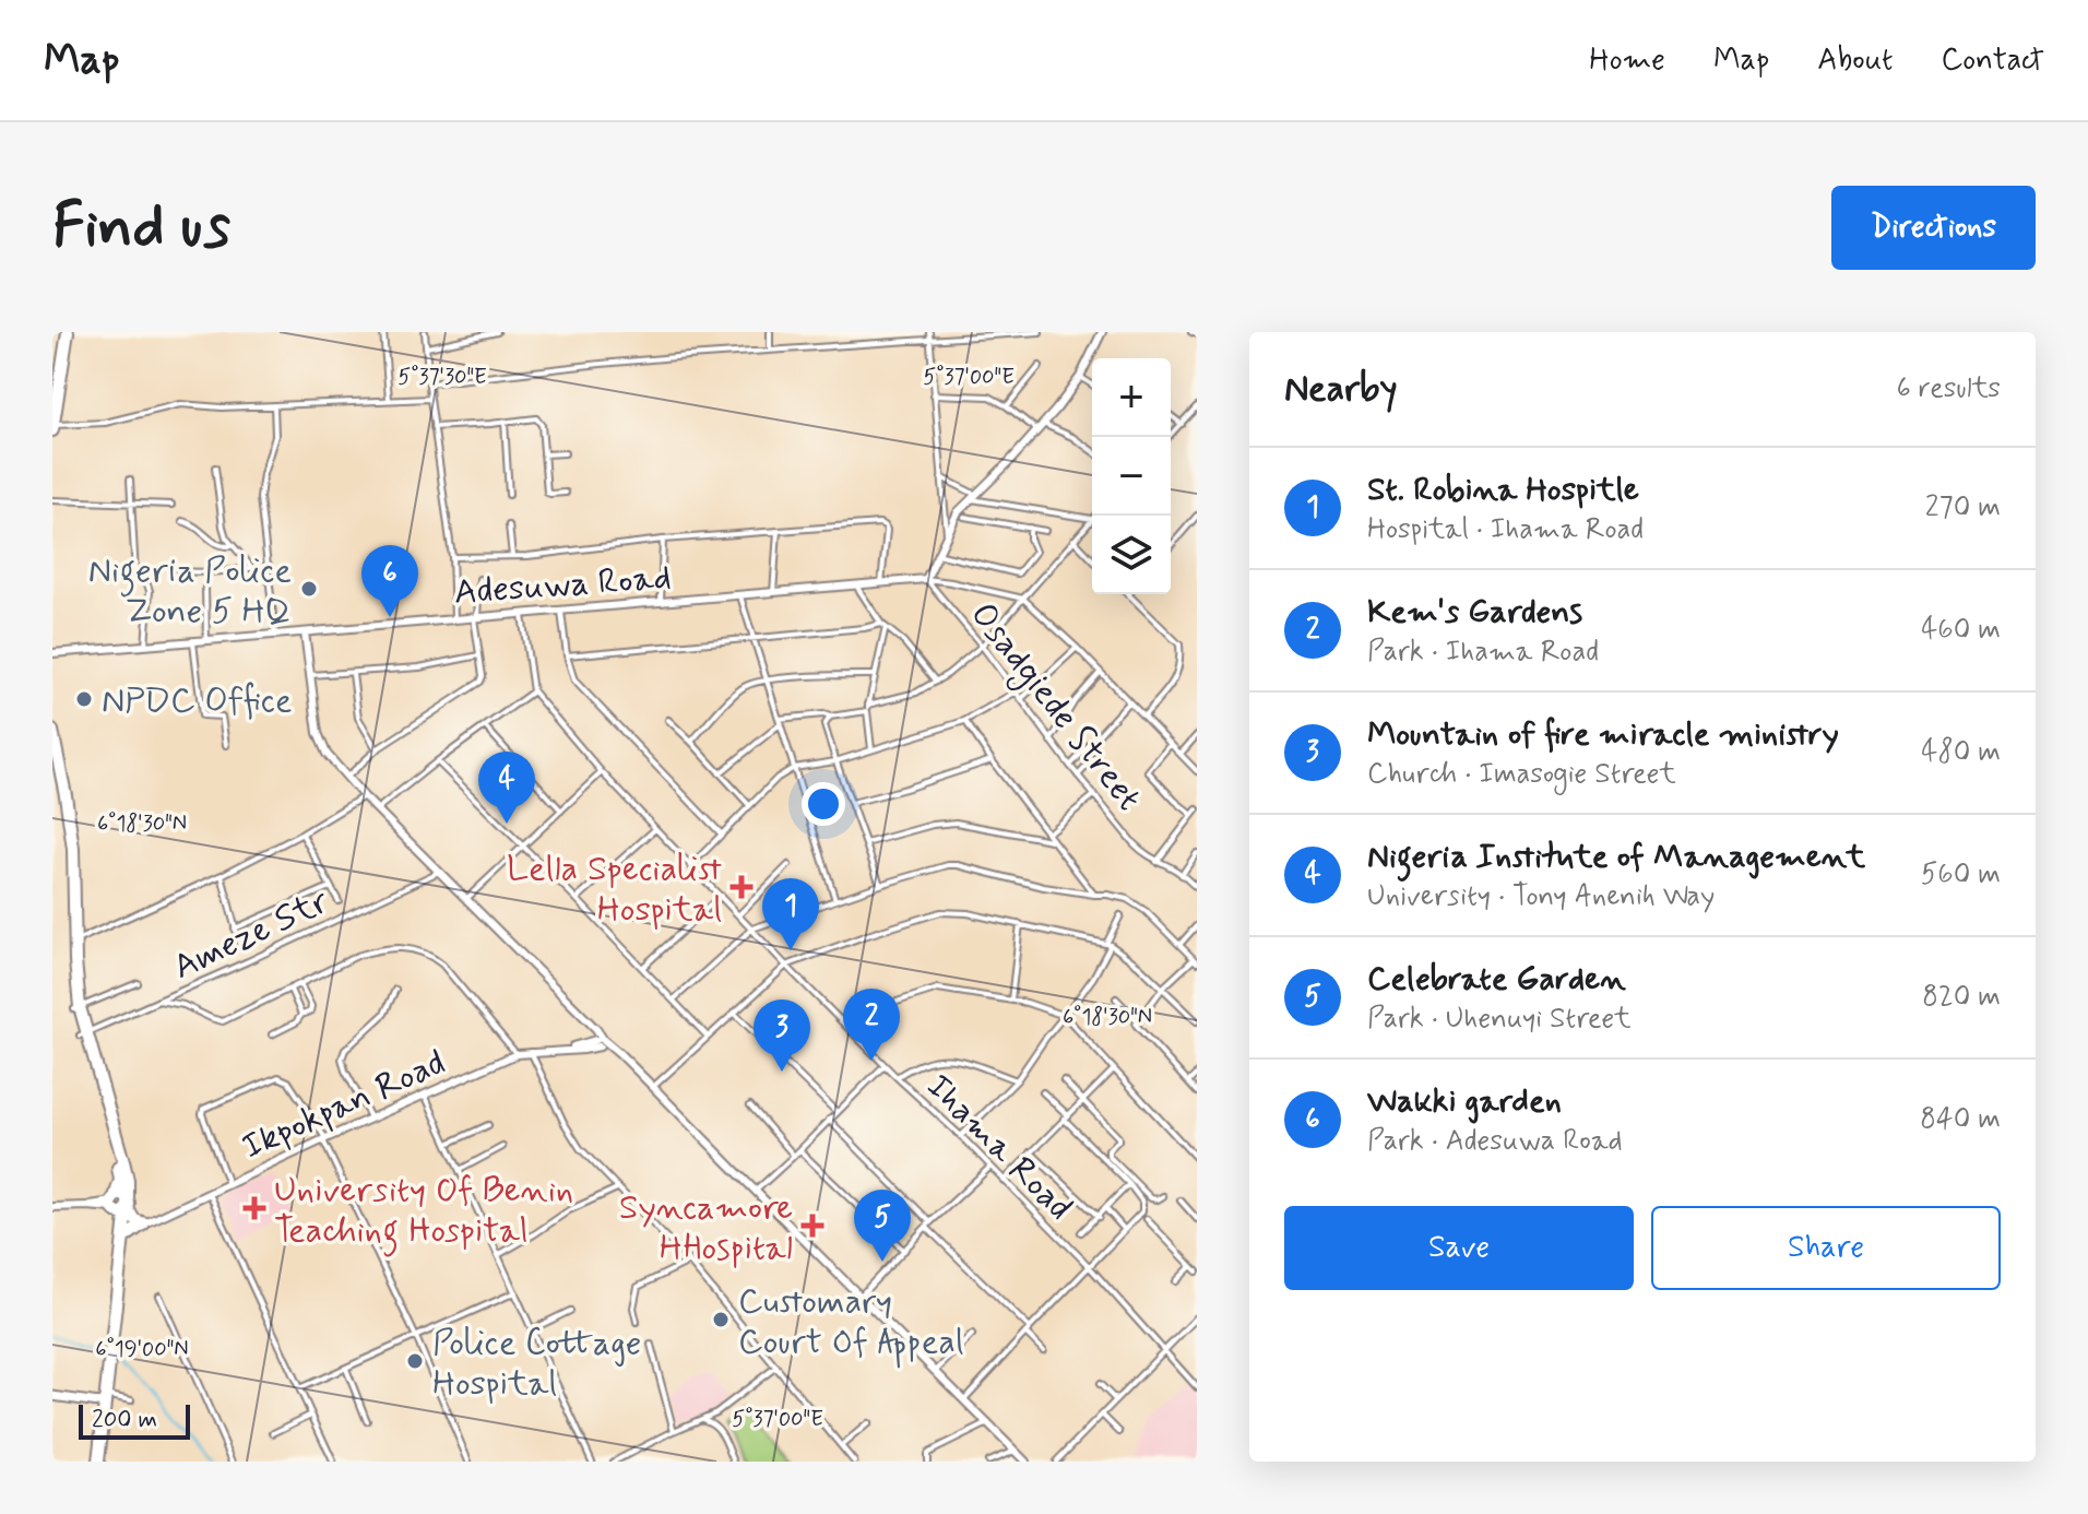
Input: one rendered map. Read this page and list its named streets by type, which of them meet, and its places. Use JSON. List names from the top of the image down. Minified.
{"streets":{"street":["Adesuwa Road","Osadgiede Street","Ameze Str","Ikpokpan Road","Ihama Road"]},"crossings":[["Adesuwa Road","Osadgiede Street"]],"places":{"other":["Nigeria Police Zone 5 HQ","NPDC Office","Customary Court Of Appeal","Police Cottage Hospital"],"health":["Lella Specialist Hospital","University Of Benin Teaching Hospital","Syncamore HHospital"]},"scale_bar":"200 m","page":{"header":"Map","nav":["Home","Map","About","Contact"],"buttons":["Directions",["Save","Share"]],"title":"Find us","heading":["Nearby","6 results"],"map_buttons":["+","−"],"list":[{"mark":"1","name":"St. Robina Hospitle","note":"Hospital · Ihama Road","value":"270 m"},{"mark":"2","name":"Kem's Gardens","note":"Park · Ihama Road","value":"460 m"},{"mark":"3","name":"Mountain of fire miracle ministry","note":"Church · Imasogie Street","value":"480 m"},{"mark":"4","name":"Nigeria Institute of Management","note":"University · Tony Anenih Way","value":"560 m"},{"mark":"5","name":"Celebrate Garden","note":"Park · Uhenuyi Street","value":"820 m"},{"mark":"6","name":"Wakki garden","note":"Park · Adesuwa Road","value":"840 m"}],"pins":["6","4","1","2","3","5"],"scale":"200 m"},"coordinates":["5°37'30\"E","5°37'00\"E","6°18'30\"N","6°19'00\"N"]}
